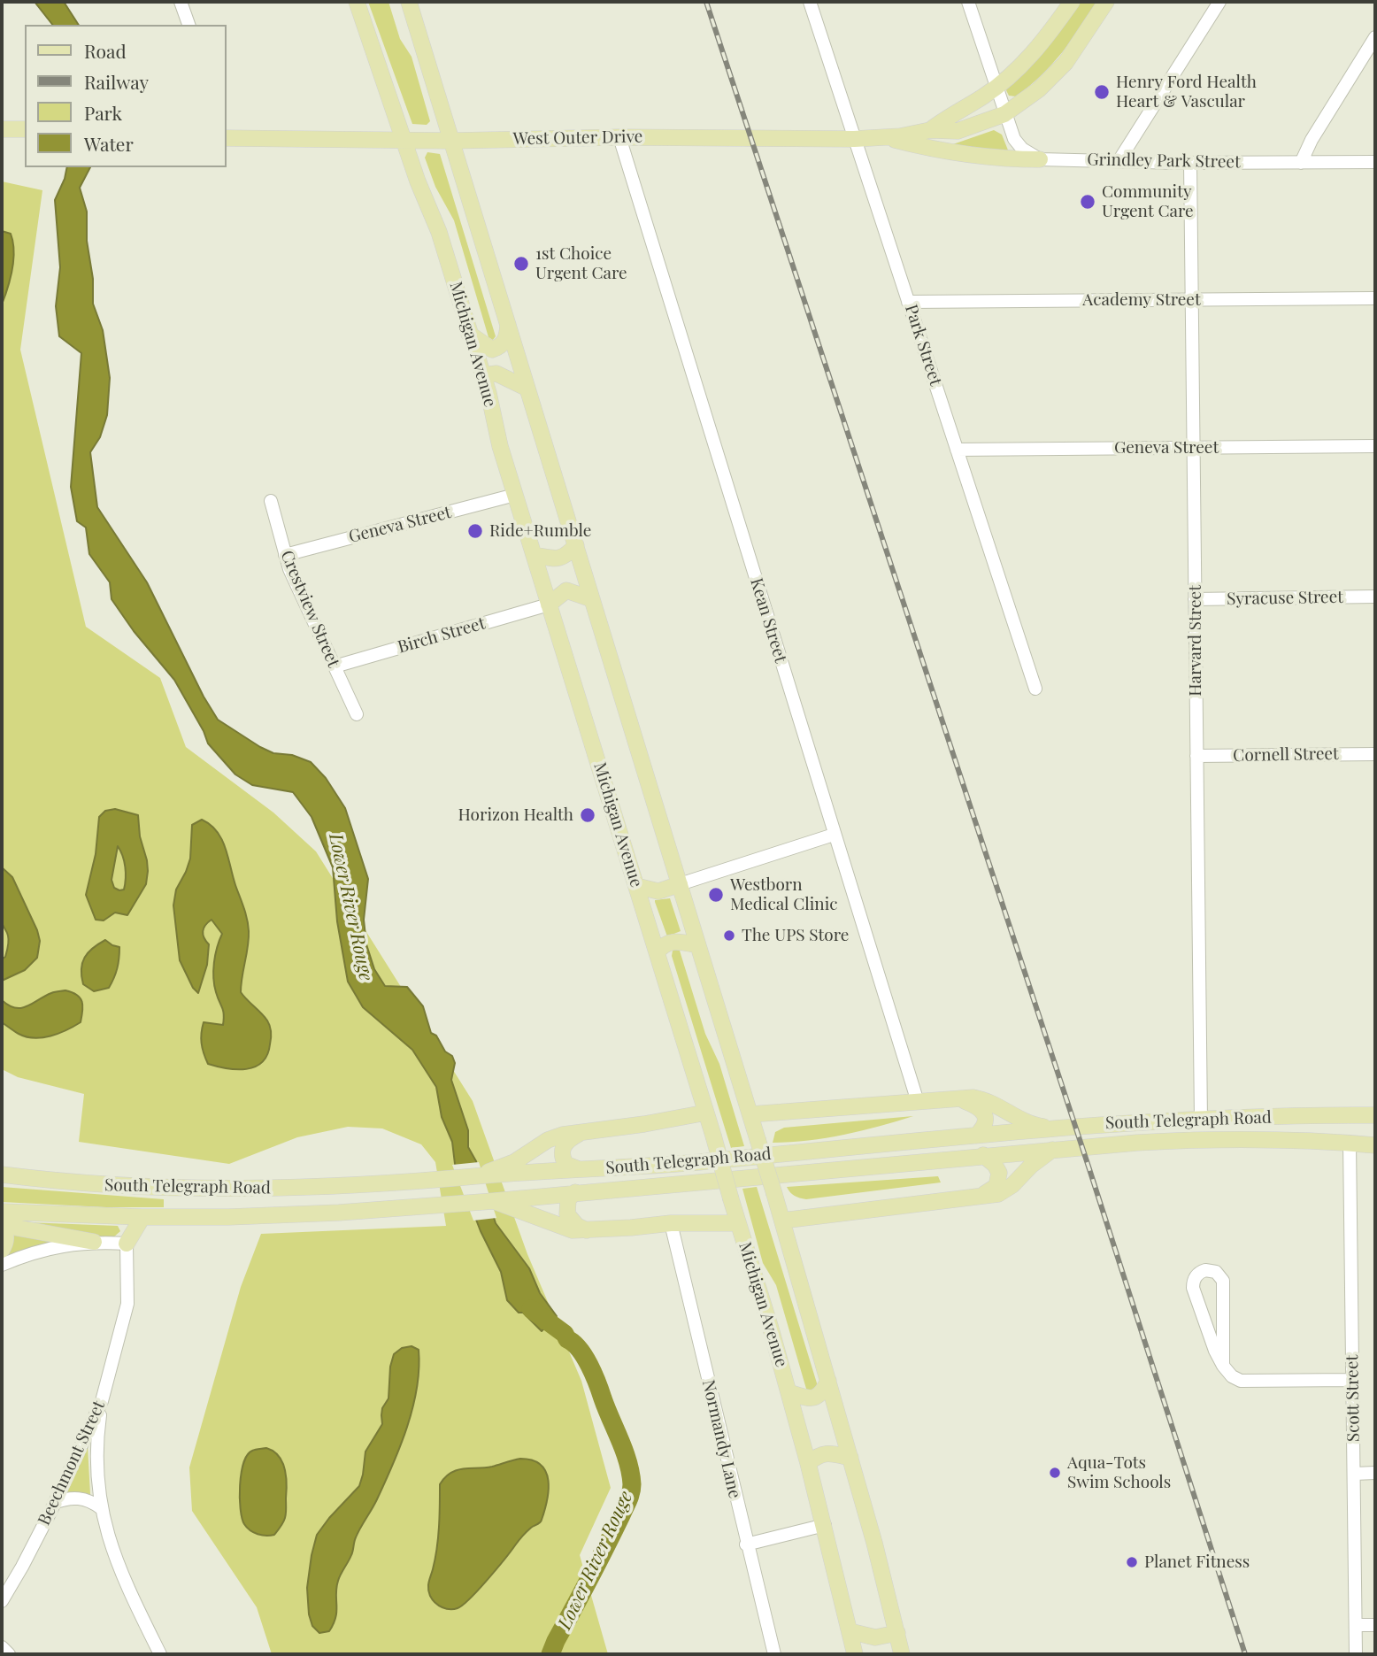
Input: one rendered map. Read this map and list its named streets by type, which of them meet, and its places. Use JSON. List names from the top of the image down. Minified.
{"streets":{"main road":["West Outer Drive","Michigan Avenue","South Telegraph Road"],"street":["Grindley Park Street","Academy Street","Park Street","Geneva Street","Syracuse Street","Crestview Street","Kean Street","Birch Street","Harvard Street","Cornell Street","Scott Street","Normandy Lane","Beechmont Street"]},"crossings":[["West Outer Drive","Michigan Avenue"],["West Outer Drive","Park Street"],["West Outer Drive","Kean Street"],["Grindley Park Street","Harvard Street"],["Academy Street","Park Street"],["Academy Street","Harvard Street"],["Michigan Avenue","Geneva Street"],["Michigan Avenue","Birch Street"],["Park Street","Geneva Street"],["Geneva Street","Crestview Street"],["Geneva Street","Harvard Street"],["Syracuse Street","Harvard Street"],["Crestview Street","Birch Street"],["Harvard Street","Cornell Street"],["Harvard Street","South Telegraph Road"],["South Telegraph Road","Scott Street"]],"water":["Lower River Rouge"],"places":["Henry Ford Health Heart & Vascular","Community Urgent Care","1st Choice Urgent Care","Ride+Rumble","Horizon Health","Westborn Medical Clinic","The UPS Store","Aqua-Tots Swim Schools","Planet Fitness"],"legend":["Road","Railway","Park","Water"]}
